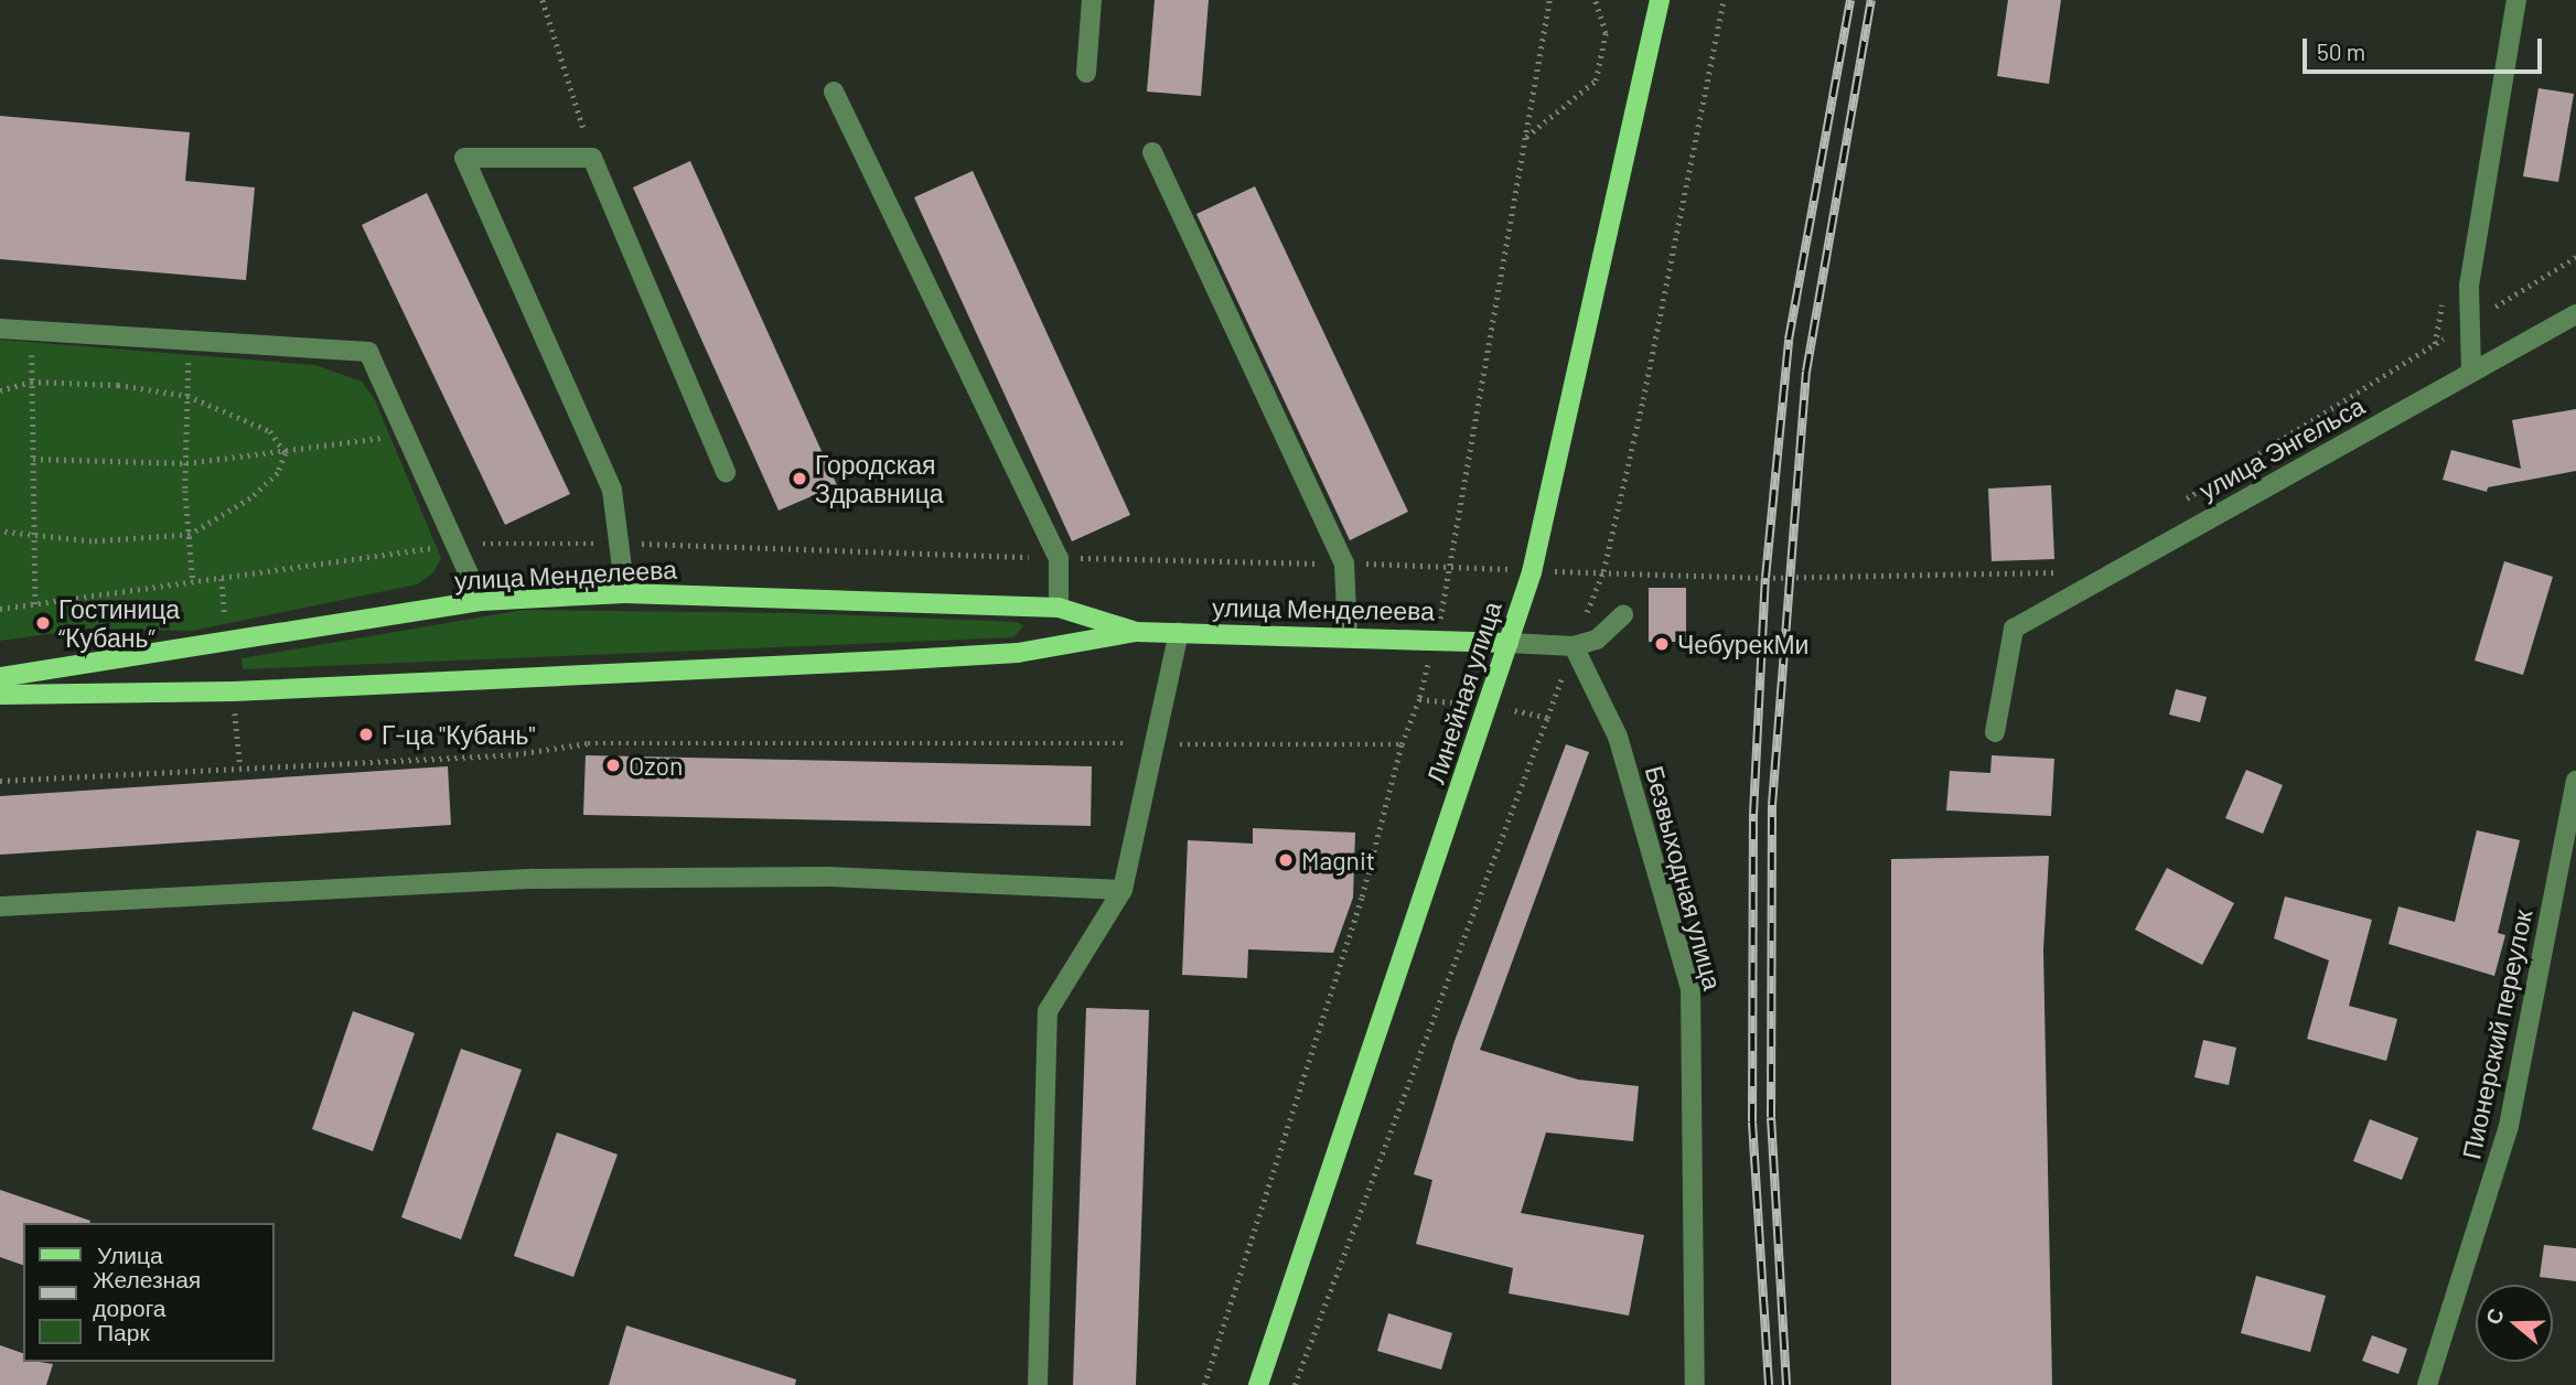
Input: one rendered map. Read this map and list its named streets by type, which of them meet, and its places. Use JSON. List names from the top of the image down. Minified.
{"streets":{"main road":["улица Менделеева","Линейная улица"],"street":["улица Энгельса","Безвыходная улица","Пионерский переулок"]},"crossings":[["улица Менделеева","Линейная улица"]],"places":["Городская Здравница","Гостиница “Кубань”","ЧебурекМи","Г-ца \"Кубань\"","Ozon","Magnit"],"legend":["Улица","Железная дорога","Парк"],"scale_bar":"50 m","north":"left"}
